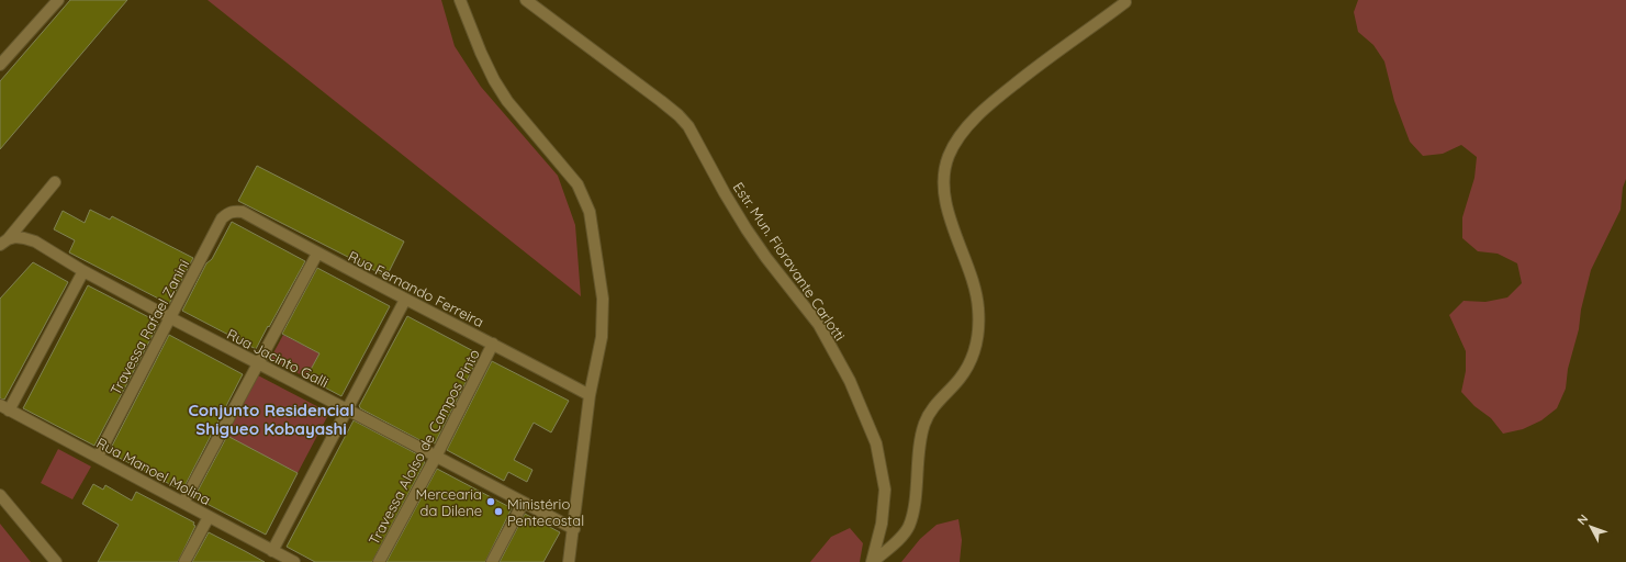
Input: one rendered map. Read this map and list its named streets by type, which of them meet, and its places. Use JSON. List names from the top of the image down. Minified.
{"streets":{"street":["Estr. Mun. Fioravante Carlotti","Rua Fernando Ferreira","Travessa Rafael Zanini","Rua Jacinto Galli","Travessa Aloíso de Campos Pinto","Rua Manoel Molina"]},"crossings":[["Rua Fernando Ferreira","Travessa Rafael Zanini"],["Rua Fernando Ferreira","Travessa Aloíso de Campos Pinto"],["Travessa Rafael Zanini","Rua Jacinto Galli"],["Travessa Rafael Zanini","Rua Manoel Molina"],["Rua Jacinto Galli","Travessa Aloíso de Campos Pinto"]],"districts":["Conjunto Residencial Shigueo Kobayashi"],"places":["Mercearia da Dilene","Ministério Pentecostal"],"north":"top left"}
